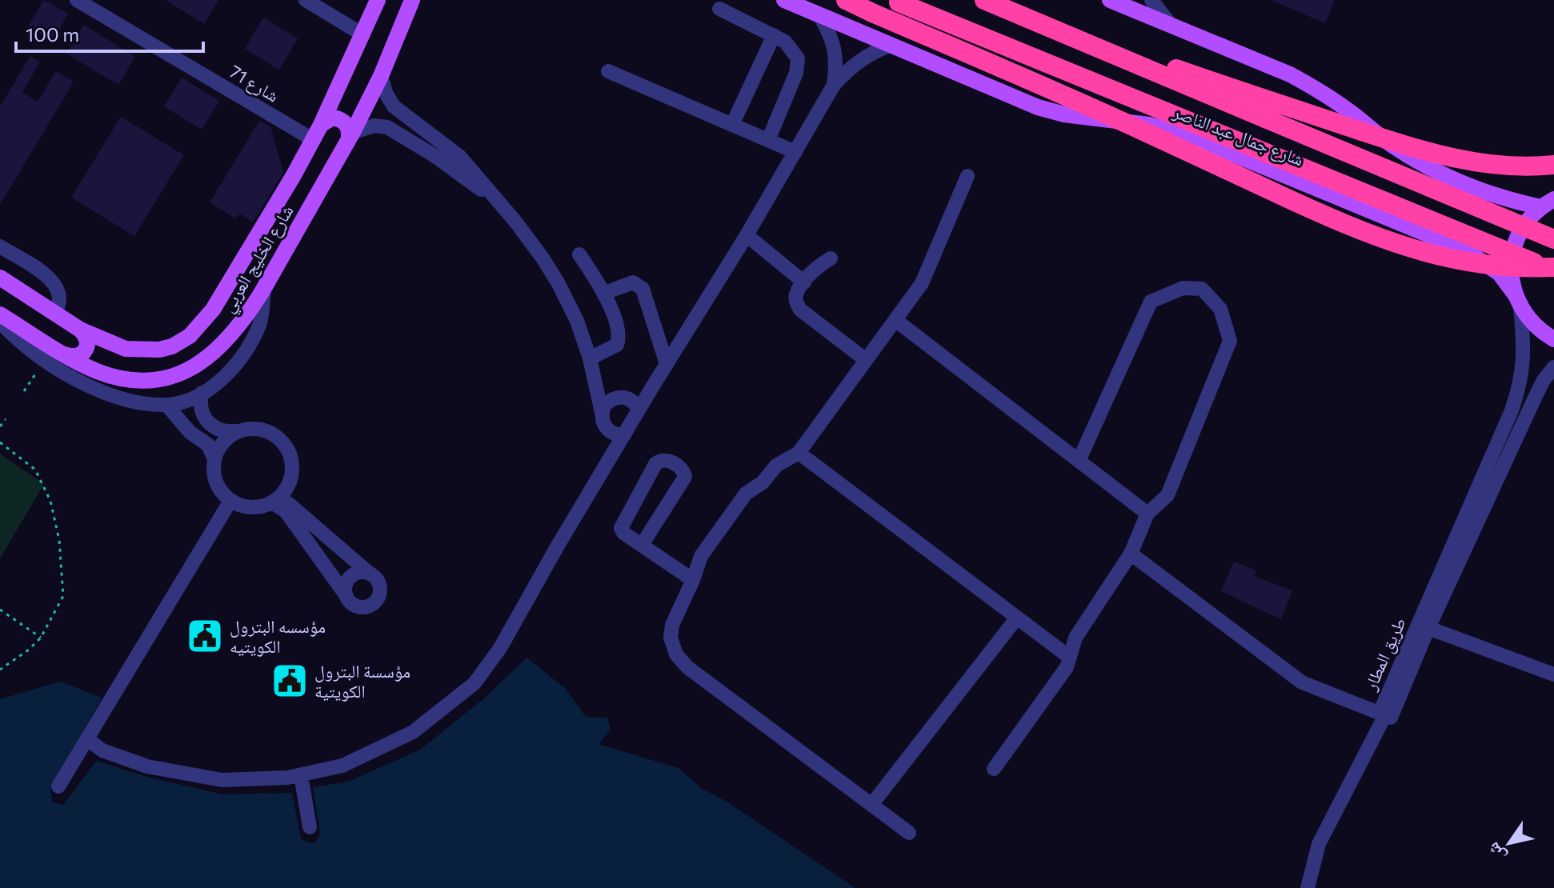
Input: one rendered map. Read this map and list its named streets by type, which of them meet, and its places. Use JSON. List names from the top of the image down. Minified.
{"streets":{"highway":["شارع جمال عبد الناصر"],"main road":["شارع الخليج العربي"],"street":["شارع 71","طريق المطار"]},"crossings":[["شارع 71","شارع الخليج العربي"],["شارع جمال عبد الناصر","طريق المطار"]],"places":{"public building":["مؤسسه البترول الكويتيه","مؤسسة البترول الكويتية"]},"scale_bar":"100 m","north":"bottom left"}
